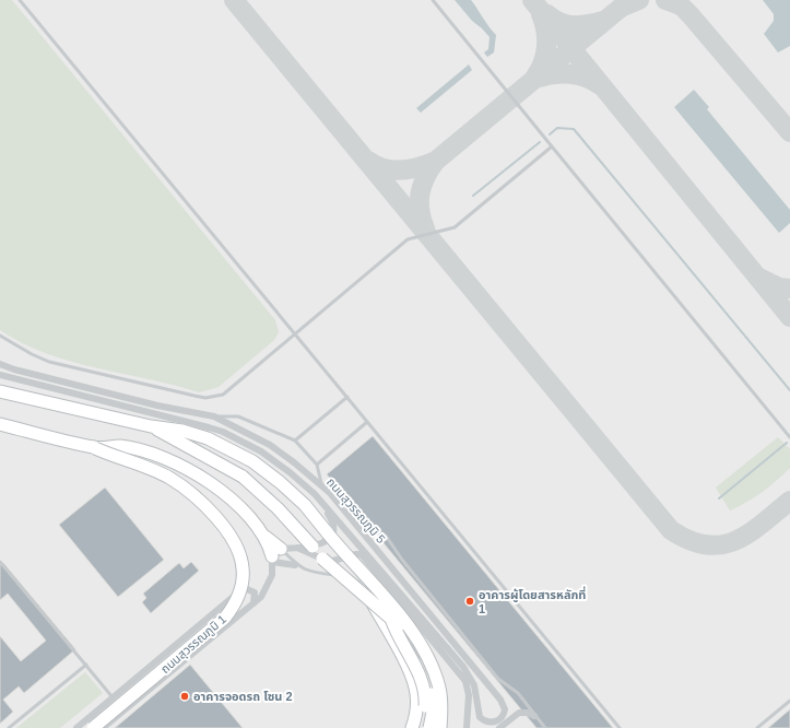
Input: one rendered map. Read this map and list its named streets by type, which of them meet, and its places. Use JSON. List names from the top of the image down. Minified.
{"streets":{"highway":["ถนนสุวรรณภูมิ 1"],"street":["ถนนสุวรรณภูมิ 5"]},"places":["อาคารผู้โดยสารหลักที่ 1","อาคารจอดรถ โซน 2"]}
